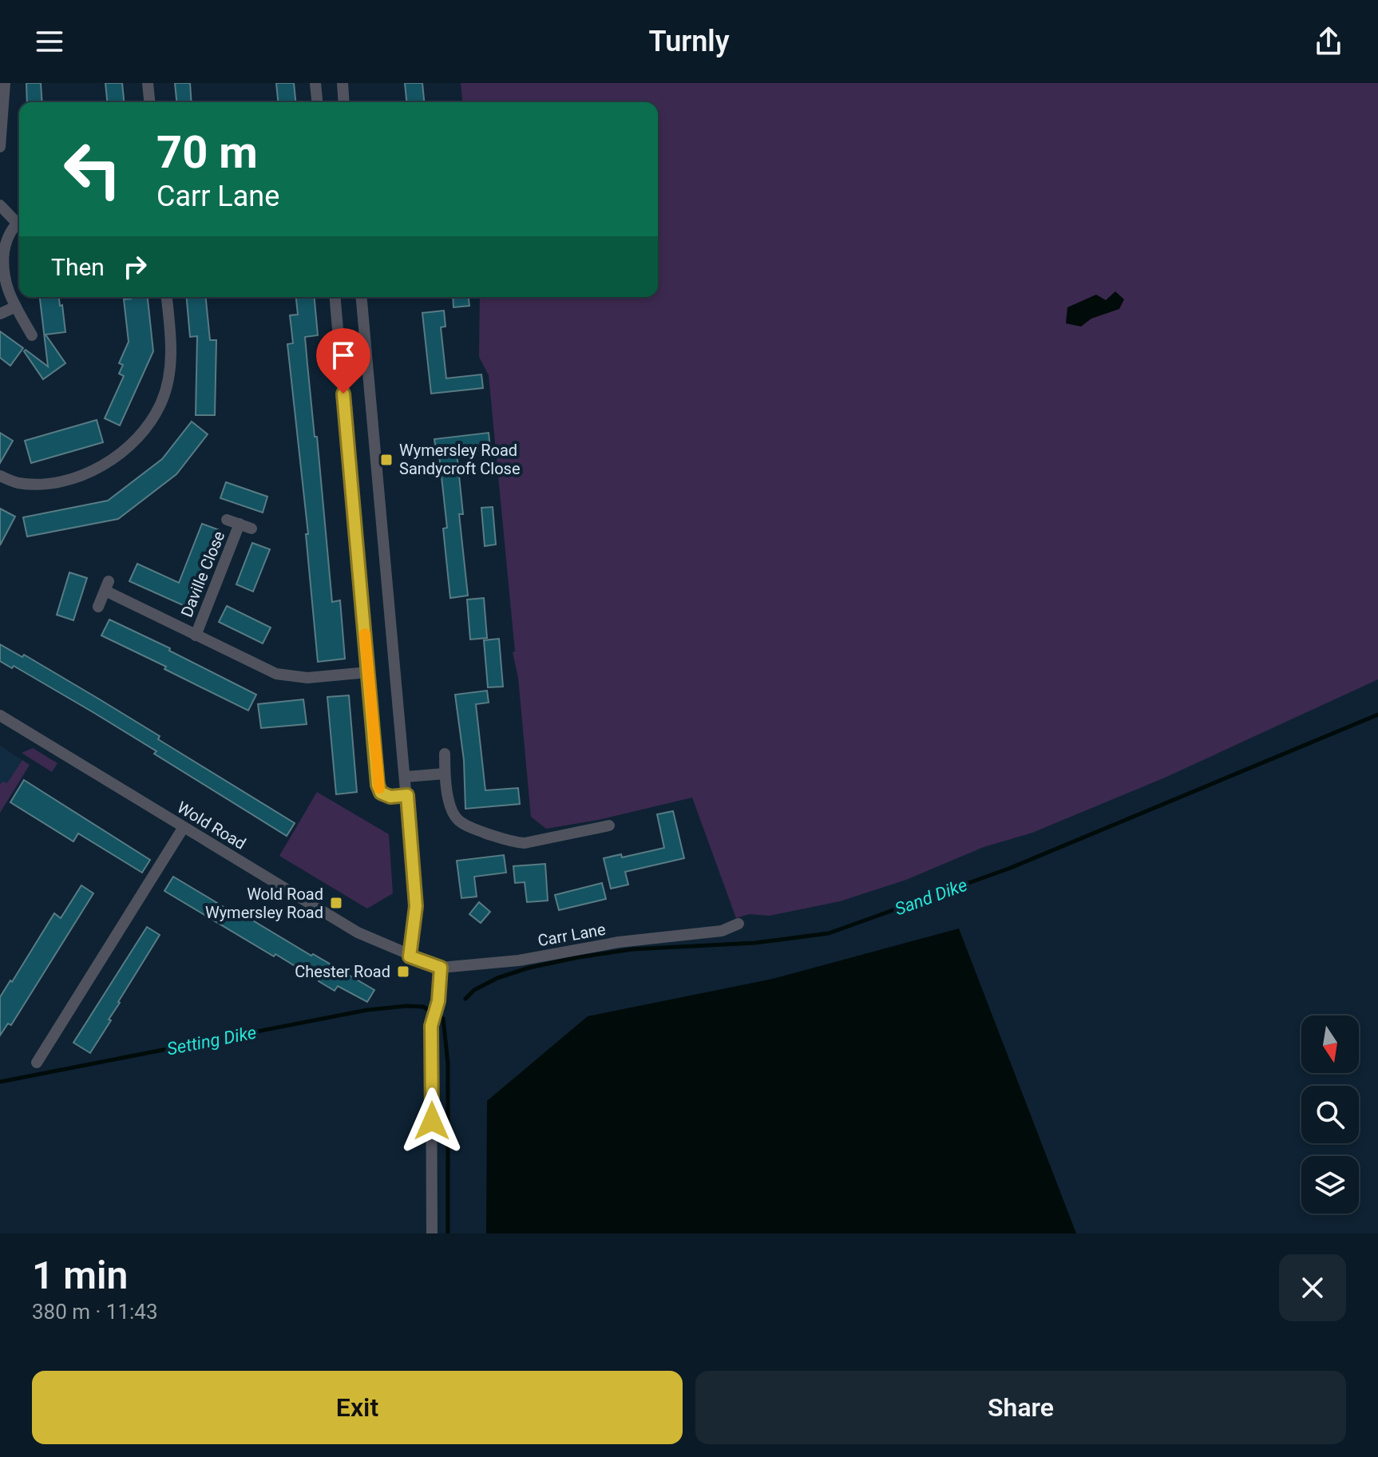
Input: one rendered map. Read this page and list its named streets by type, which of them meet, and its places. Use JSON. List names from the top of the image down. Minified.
{"streets":{"street":["Daville Close","Wold Road","Carr Lane"]},"crossings":[["Wold Road","Carr Lane"]],"water":["Sand Dike","Setting Dike"],"places":{"transit":["Wymersley Road Sandycroft Close","Wold Road Wymersley Road","Chester Road"]},"north":"bottom","page":{"header":"Turnly","turn":["70 m","Carr Lane"],"then":"Then","heading":["1 min","380 m · 11:43"],"buttons":["Exit","Share"]}}
